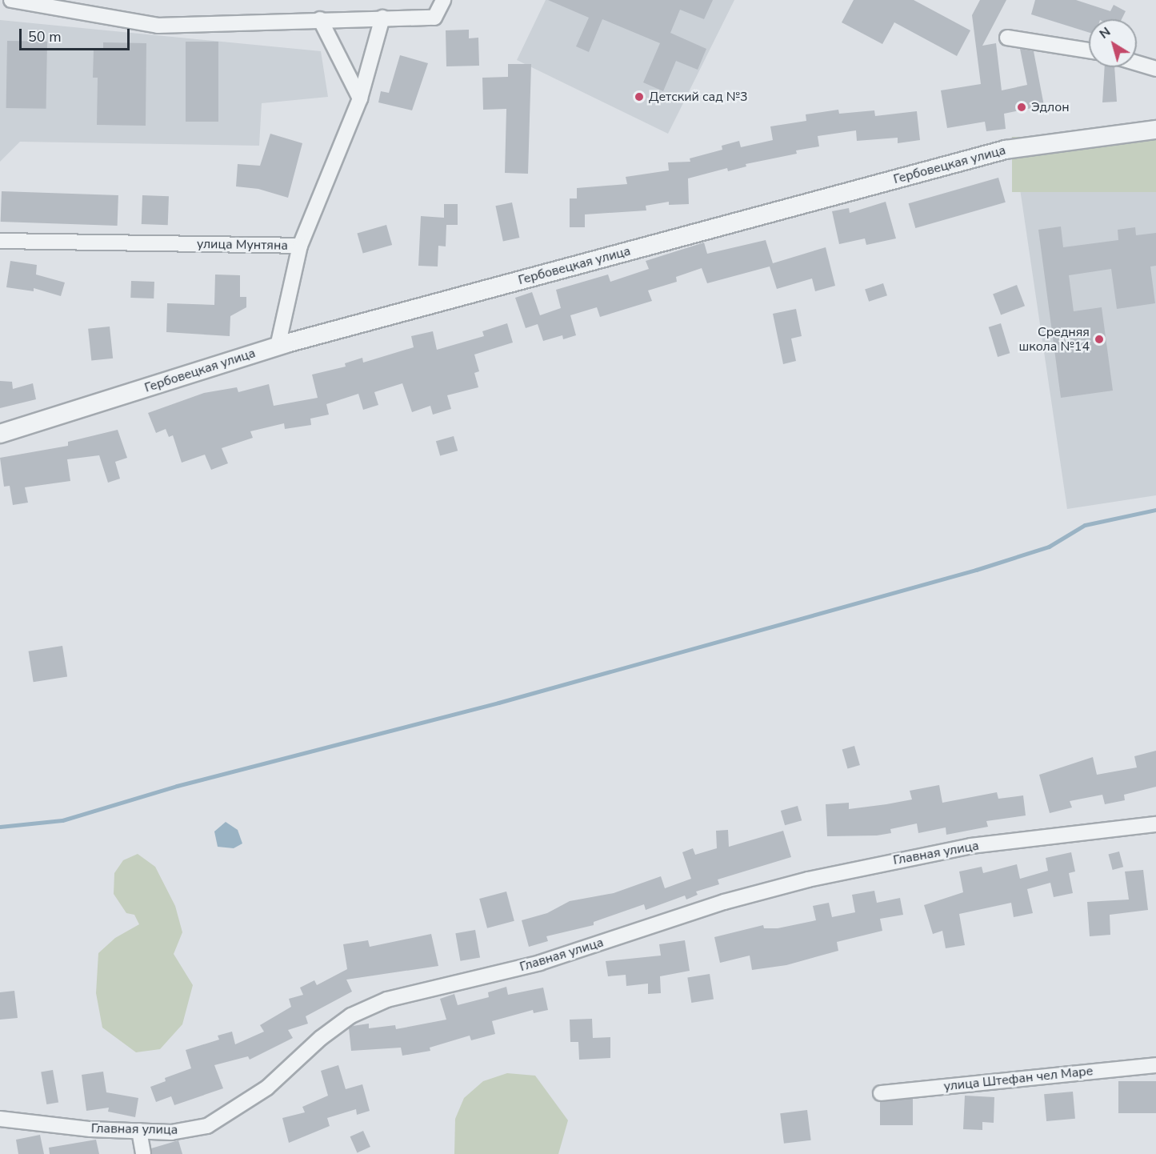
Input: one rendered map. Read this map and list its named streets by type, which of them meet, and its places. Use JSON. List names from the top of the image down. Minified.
{"streets":{"street":["Гербовецкая улица","улица Мунтяна","Главная улица","улица Штефан чел Маре"]},"places":["Детский сад №3","Эдлон","Средняя школа №14"],"scale_bar":"50 m","north":"top left"}
